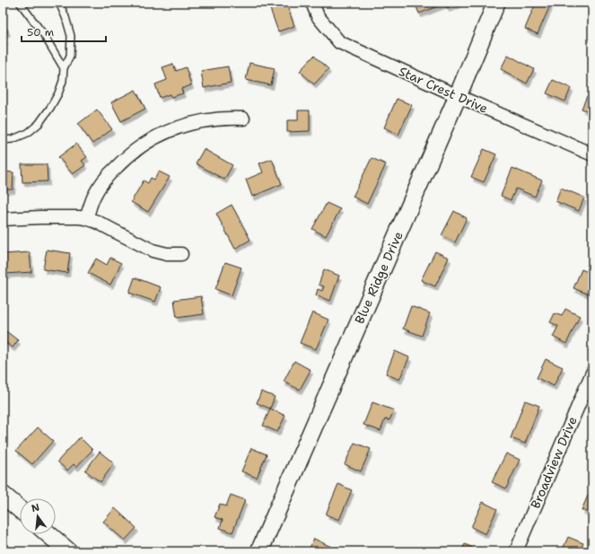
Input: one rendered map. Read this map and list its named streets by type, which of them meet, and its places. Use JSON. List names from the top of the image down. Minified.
{"streets":{"street":["Star Crest Drive","Blue Ridge Drive","Broadview Drive"]},"crossings":[["Star Crest Drive","Blue Ridge Drive"]],"scale_bar":"50 m","north":"top"}
